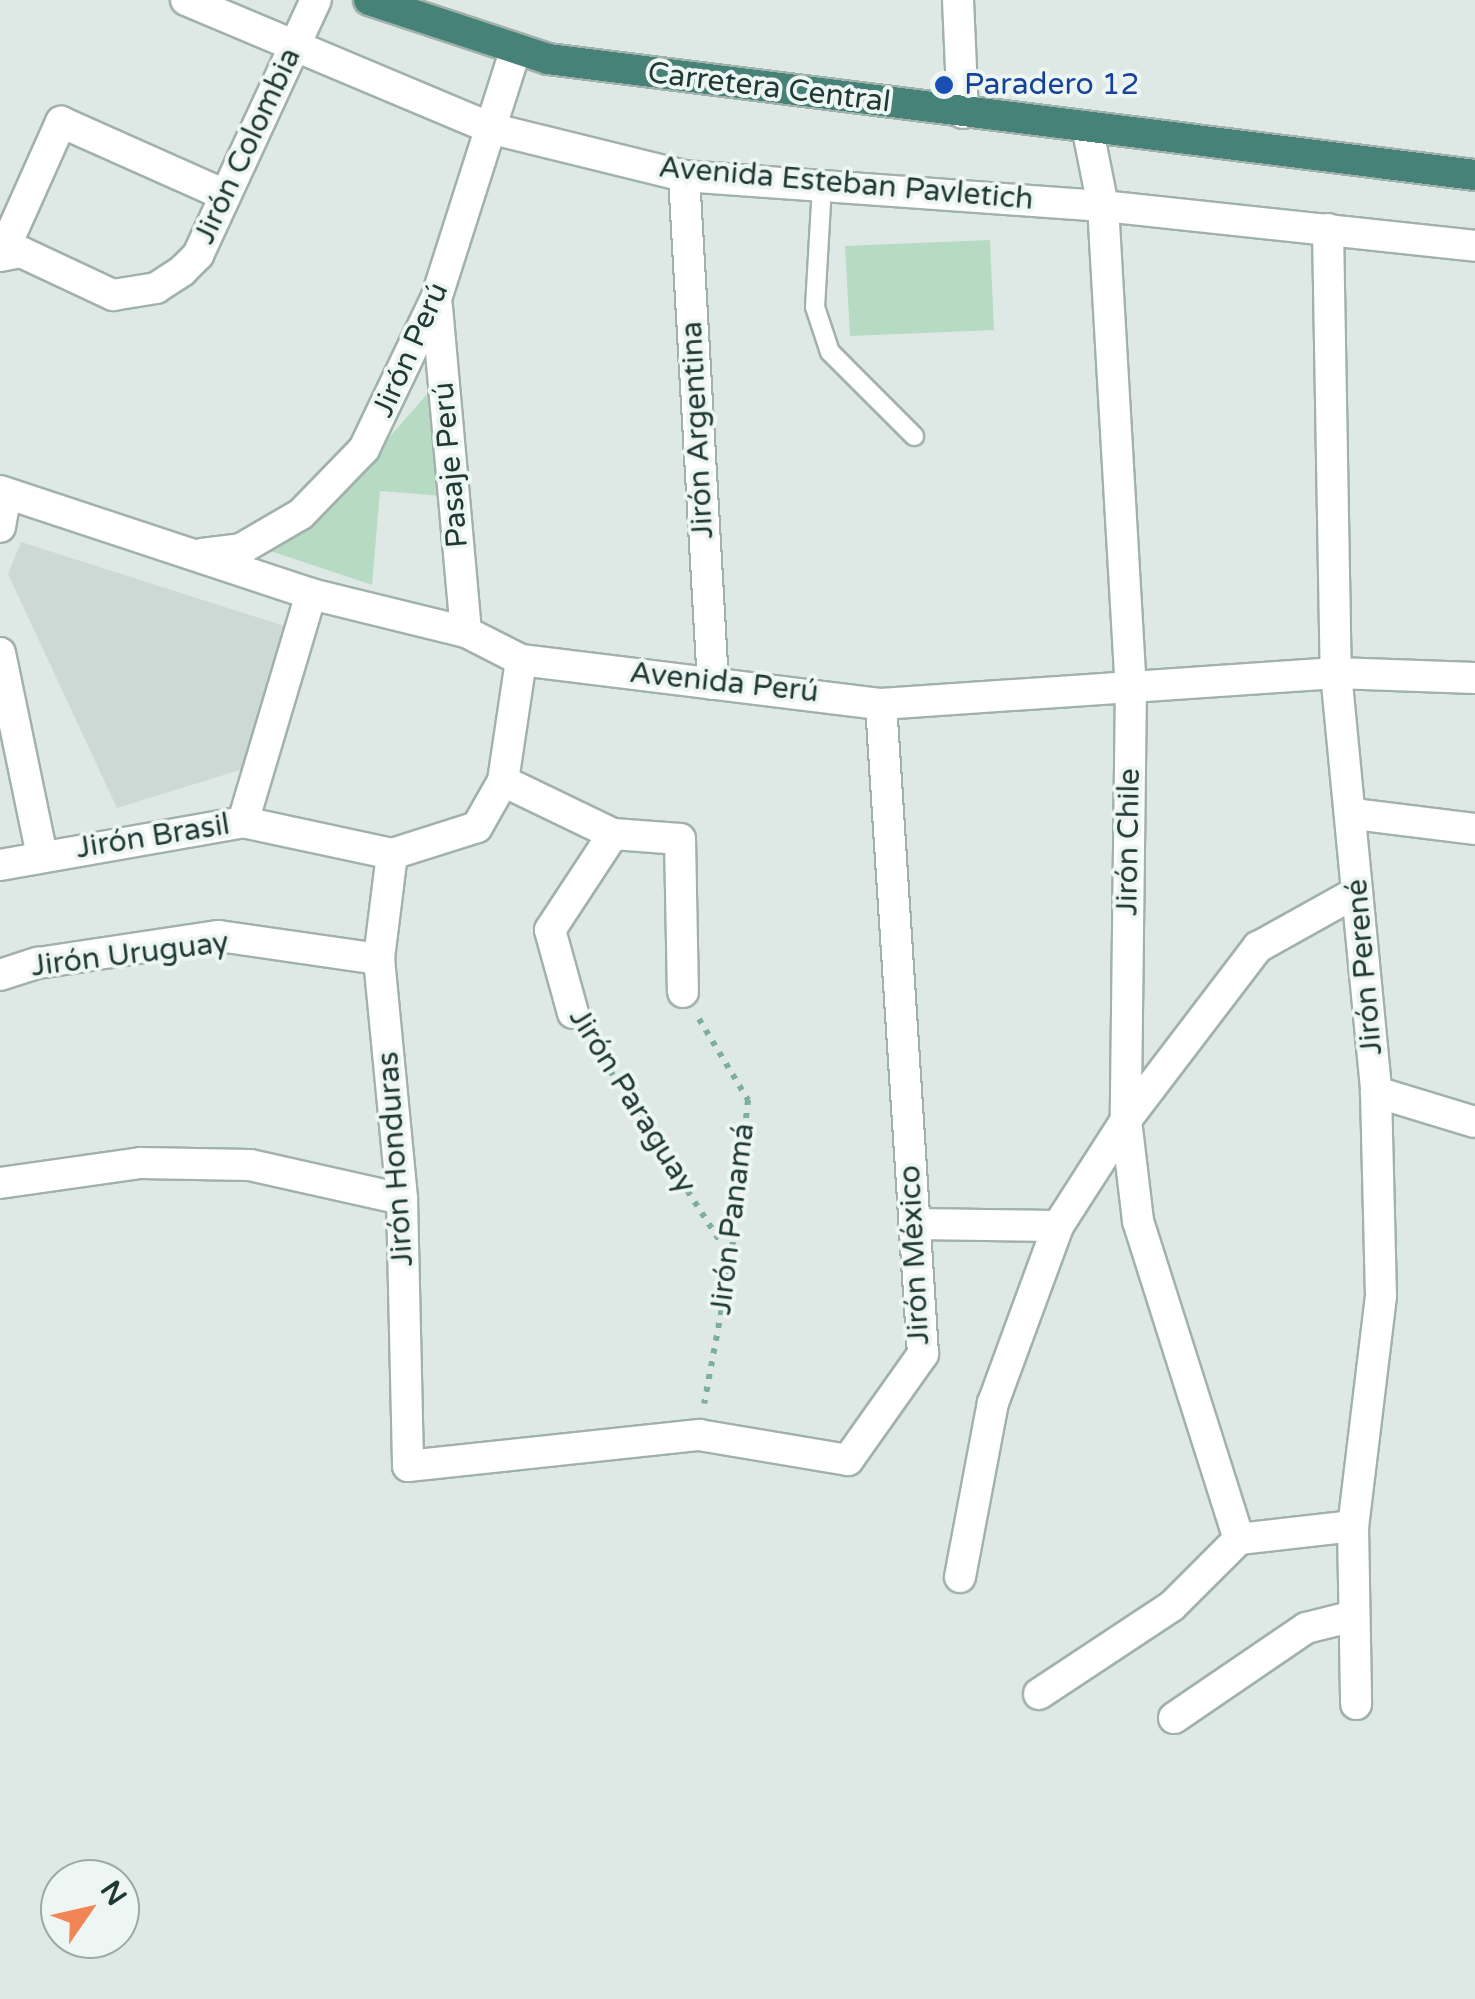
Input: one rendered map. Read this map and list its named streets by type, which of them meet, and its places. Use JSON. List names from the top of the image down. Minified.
{"streets":{"highway":["Carretera Central"],"street":["Jirón Colombia","Avenida Esteban Pavletich","Jirón Perú","Jirón Argentina","Pasaje Perú","Avenida Perú","Jirón Brasil","Jirón Chile","Jirón Uruguay","Jirón Perené","Jirón Paraguay","Jirón Honduras","Jirón México"],"path":["Jirón Panamá"]},"crossings":[["Carretera Central","Jirón Perú"],["Carretera Central","Jirón Chile"],["Jirón Colombia","Avenida Esteban Pavletich"],["Avenida Esteban Pavletich","Jirón Perú"],["Avenida Esteban Pavletich","Jirón Argentina"],["Avenida Esteban Pavletich","Jirón Chile"],["Avenida Esteban Pavletich","Jirón Perené"],["Jirón Perú","Pasaje Perú"],["Jirón Perú","Avenida Perú"],["Jirón Argentina","Avenida Perú"],["Pasaje Perú","Avenida Perú"],["Avenida Perú","Jirón Chile"],["Avenida Perú","Jirón Perené"],["Avenida Perú","Jirón México"],["Jirón Brasil","Jirón Honduras"],["Jirón Uruguay","Jirón Honduras"],["Jirón Paraguay","Jirón Panamá"],["Jirón Honduras","Jirón México"],["Jirón Panamá","Jirón México"]],"places":["Paradero 12"],"north":"top right"}
